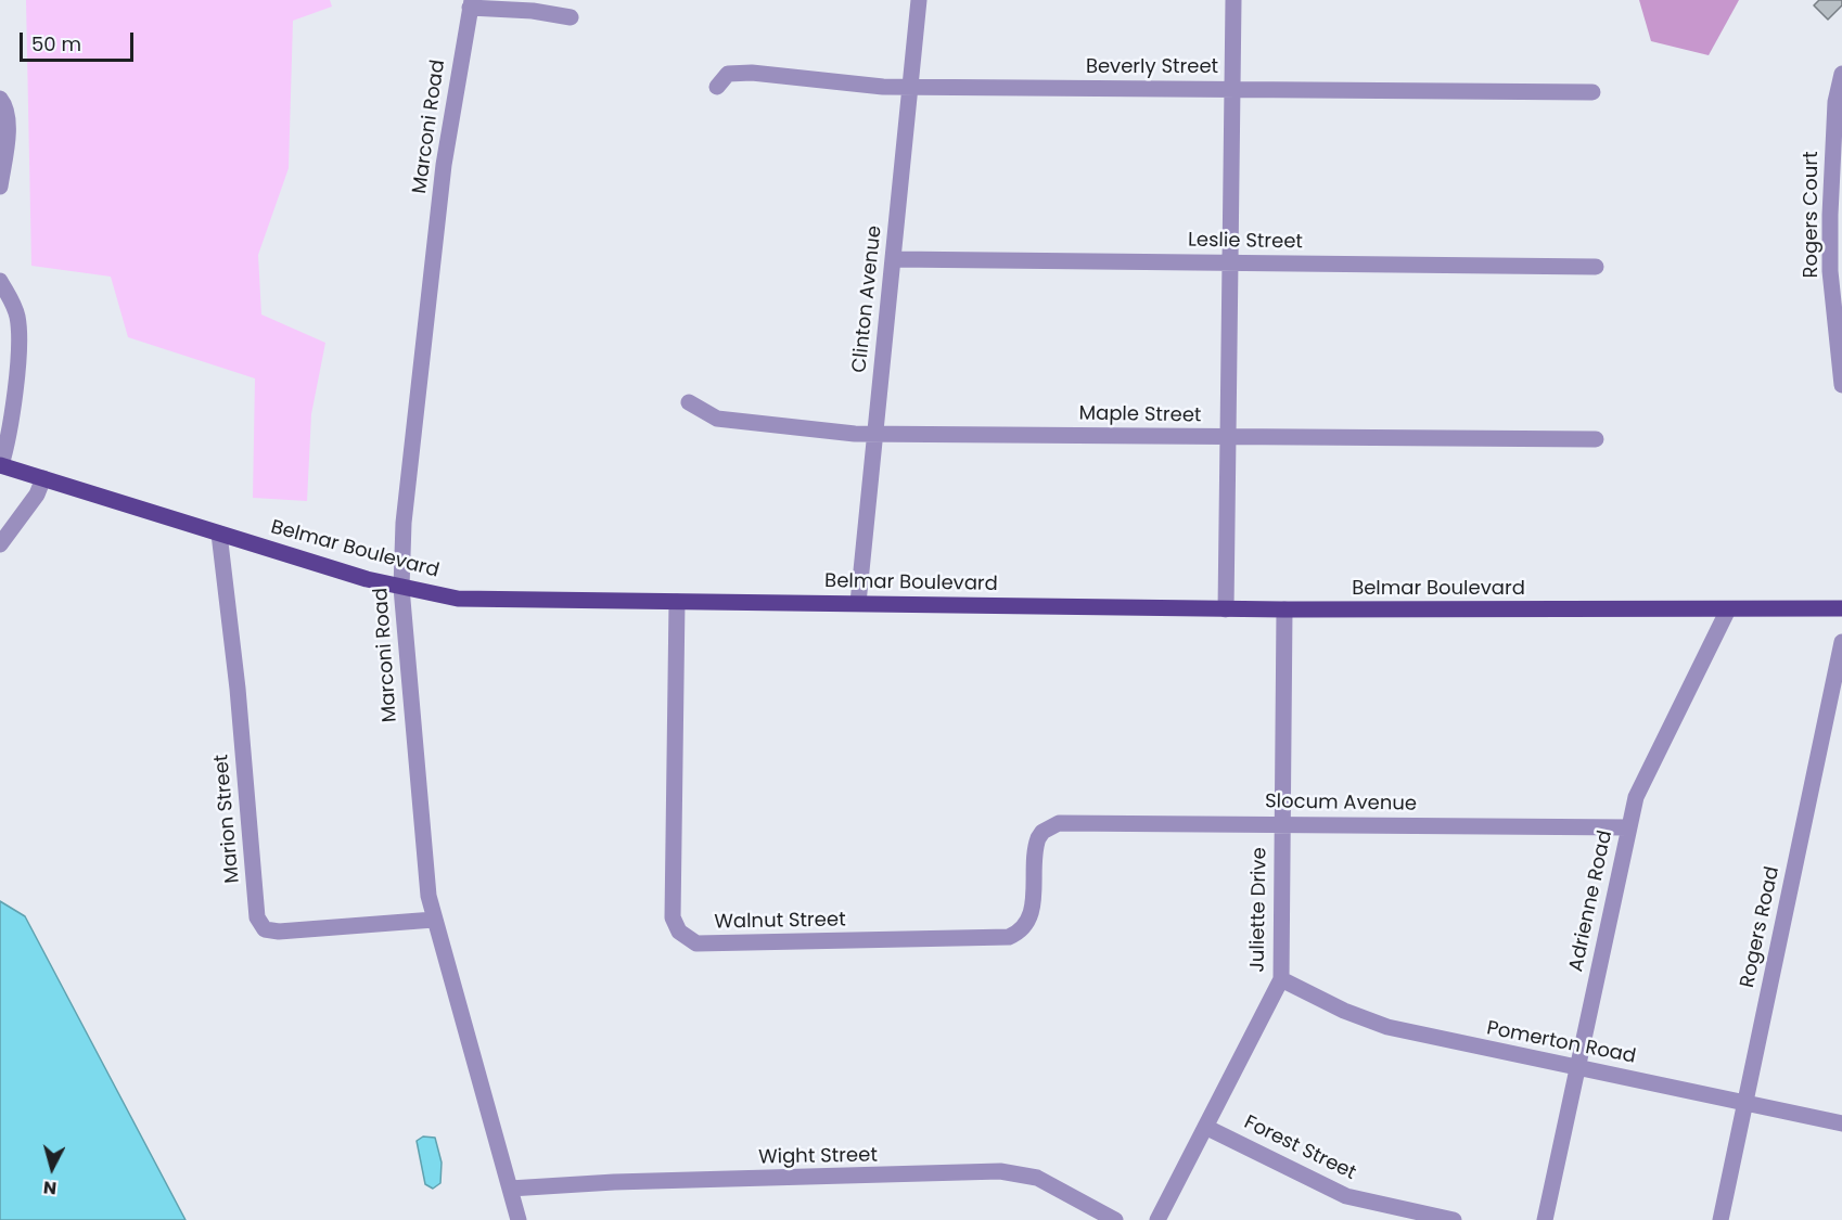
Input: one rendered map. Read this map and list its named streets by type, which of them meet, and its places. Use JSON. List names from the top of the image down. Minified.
{"streets":{"main road":["Belmar Boulevard"],"street":["Beverly Street","Marconi Road","Rogers Court","Leslie Street","Clinton Avenue","Maple Street","Slocum Avenue","Marion Street","Adrienne Road","Juliette Drive","Walnut Street","Rogers Road","Pomerton Road","Forest Street","Wight Street"]},"crossings":[["Beverly Street","Clinton Avenue"],["Marconi Road","Belmar Boulevard"],["Marconi Road","Marion Street"],["Marconi Road","Wight Street"],["Leslie Street","Clinton Avenue"],["Clinton Avenue","Maple Street"],["Clinton Avenue","Belmar Boulevard"],["Belmar Boulevard","Marion Street"],["Belmar Boulevard","Adrienne Road"],["Belmar Boulevard","Juliette Drive"],["Belmar Boulevard","Walnut Street"],["Slocum Avenue","Adrienne Road"],["Slocum Avenue","Juliette Drive"],["Slocum Avenue","Walnut Street"],["Adrienne Road","Pomerton Road"],["Juliette Drive","Pomerton Road"],["Juliette Drive","Forest Street"],["Rogers Road","Pomerton Road"]],"scale_bar":"50 m","north":"bottom"}
